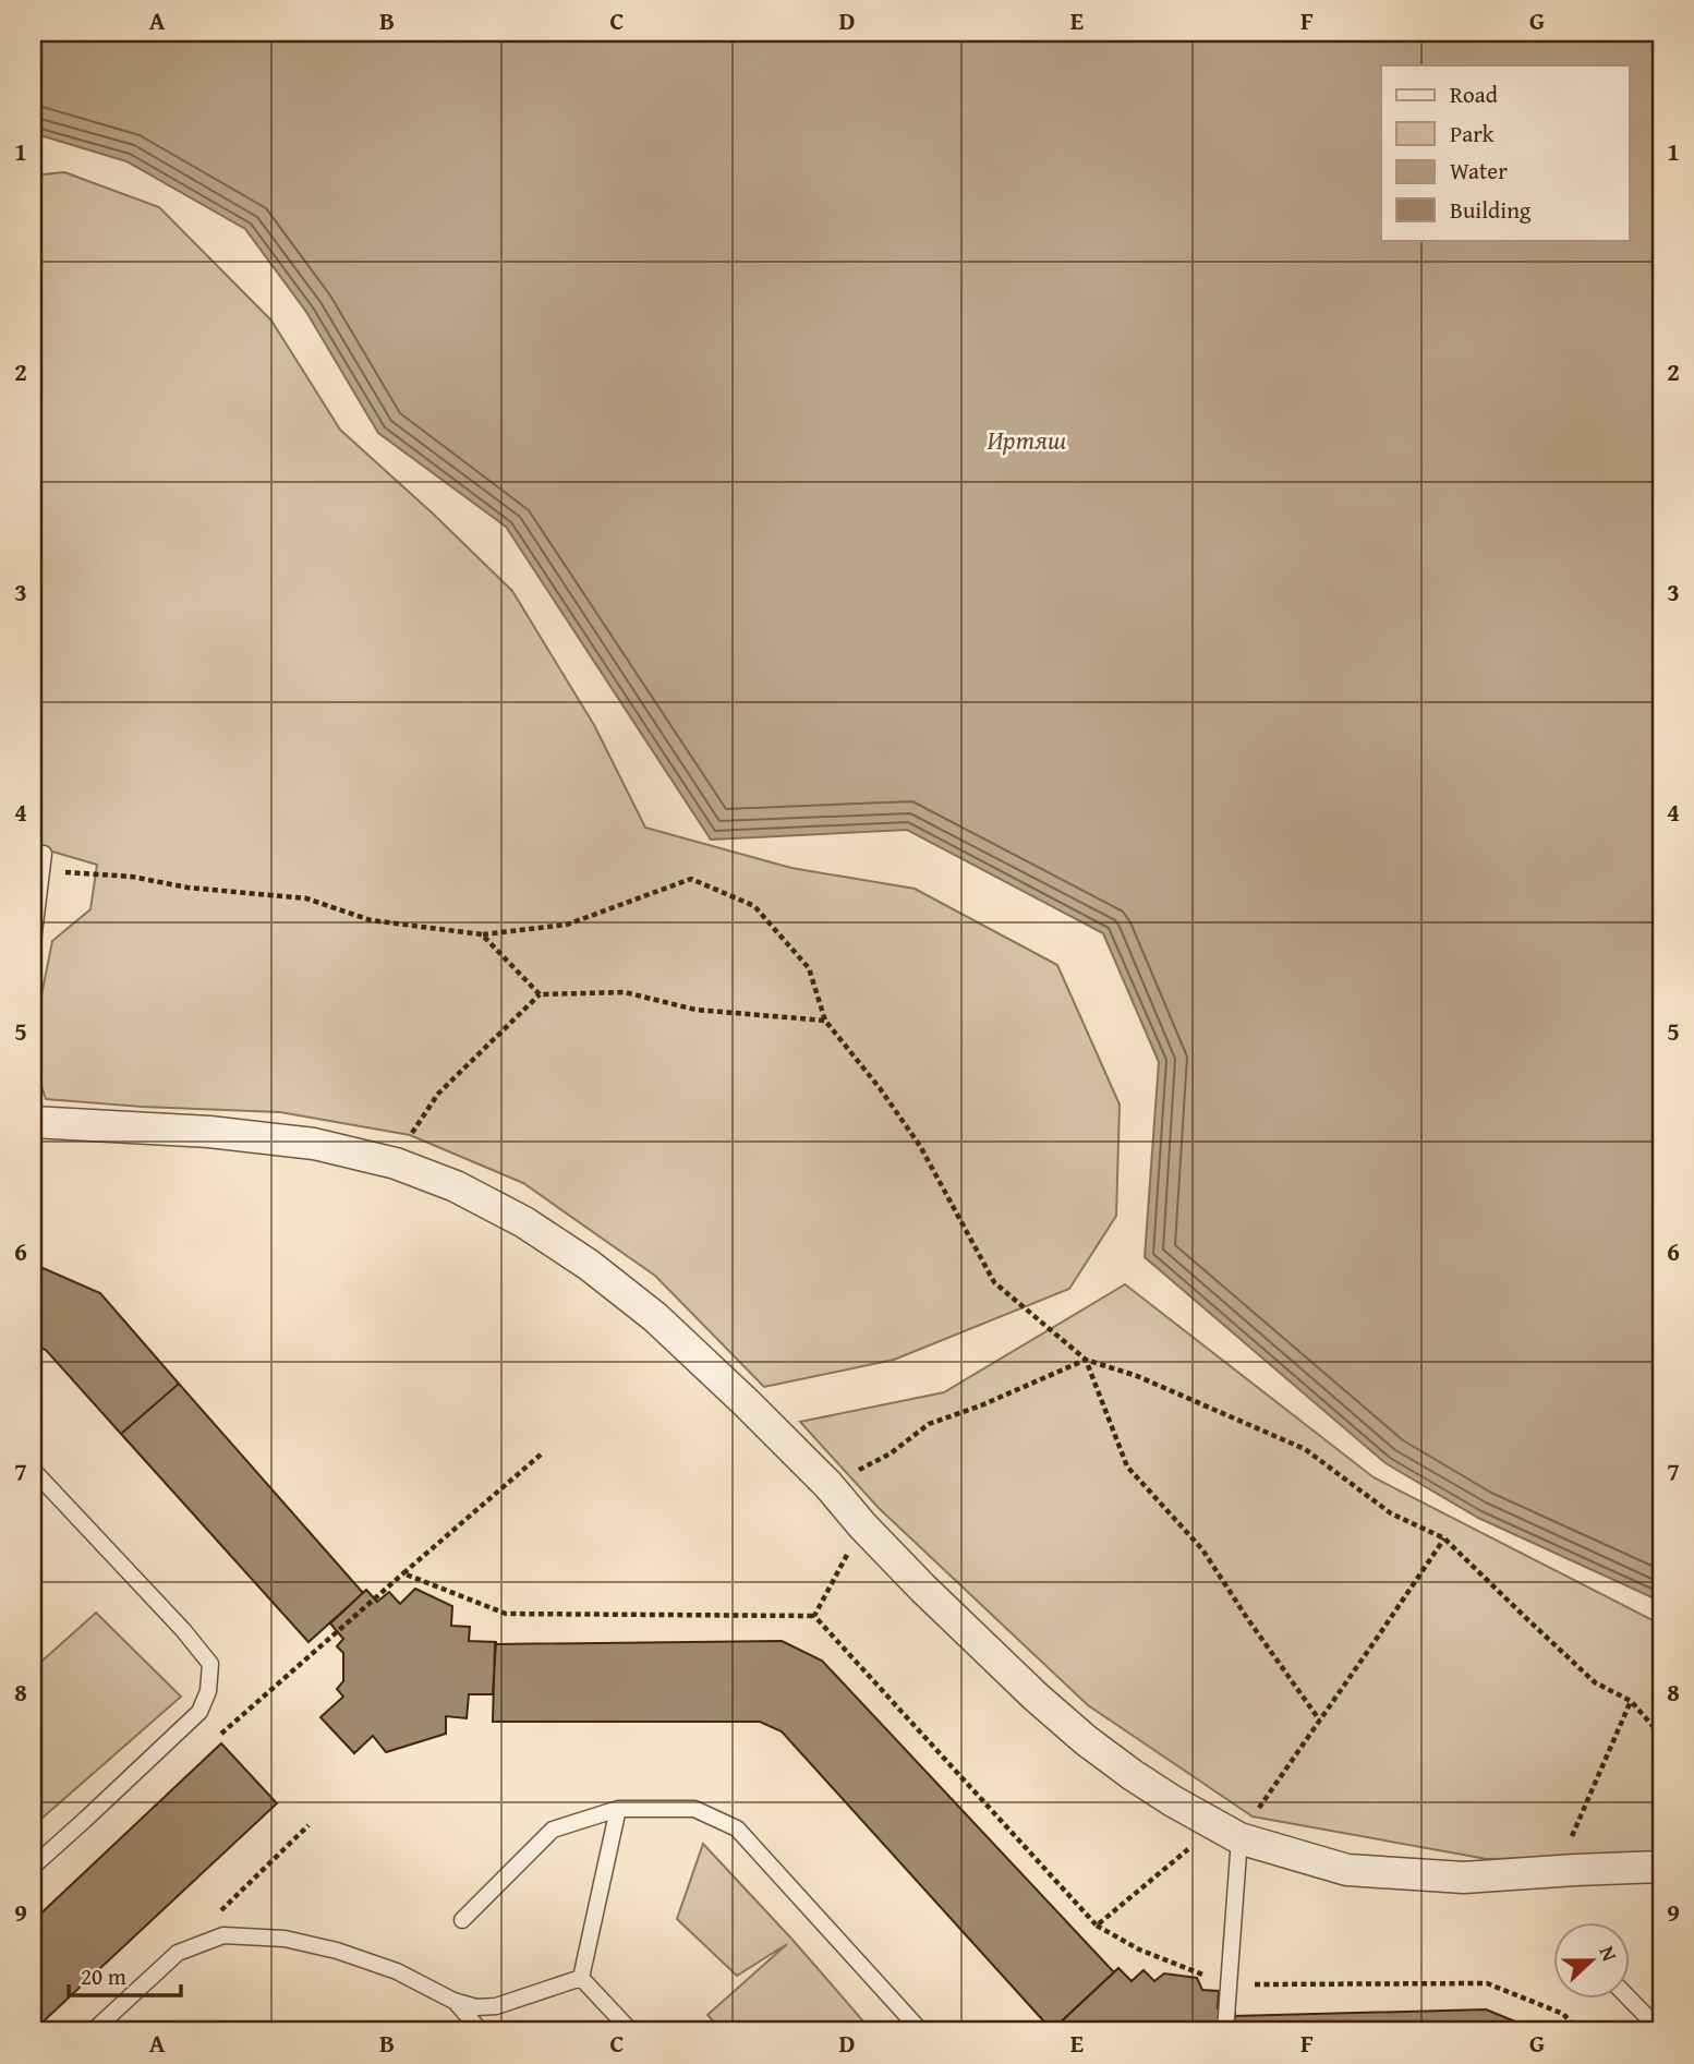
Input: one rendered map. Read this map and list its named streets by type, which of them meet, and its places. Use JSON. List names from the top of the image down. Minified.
{"water":["Иртяш"],"legend":["Road","Park","Water","Building"],"scale_bar":"20 m","north":"right","grid":{"columns":["A","B","C","D","E","F","G"],"rows":["1","2","3","4","5","6","7","8","9"]}}
